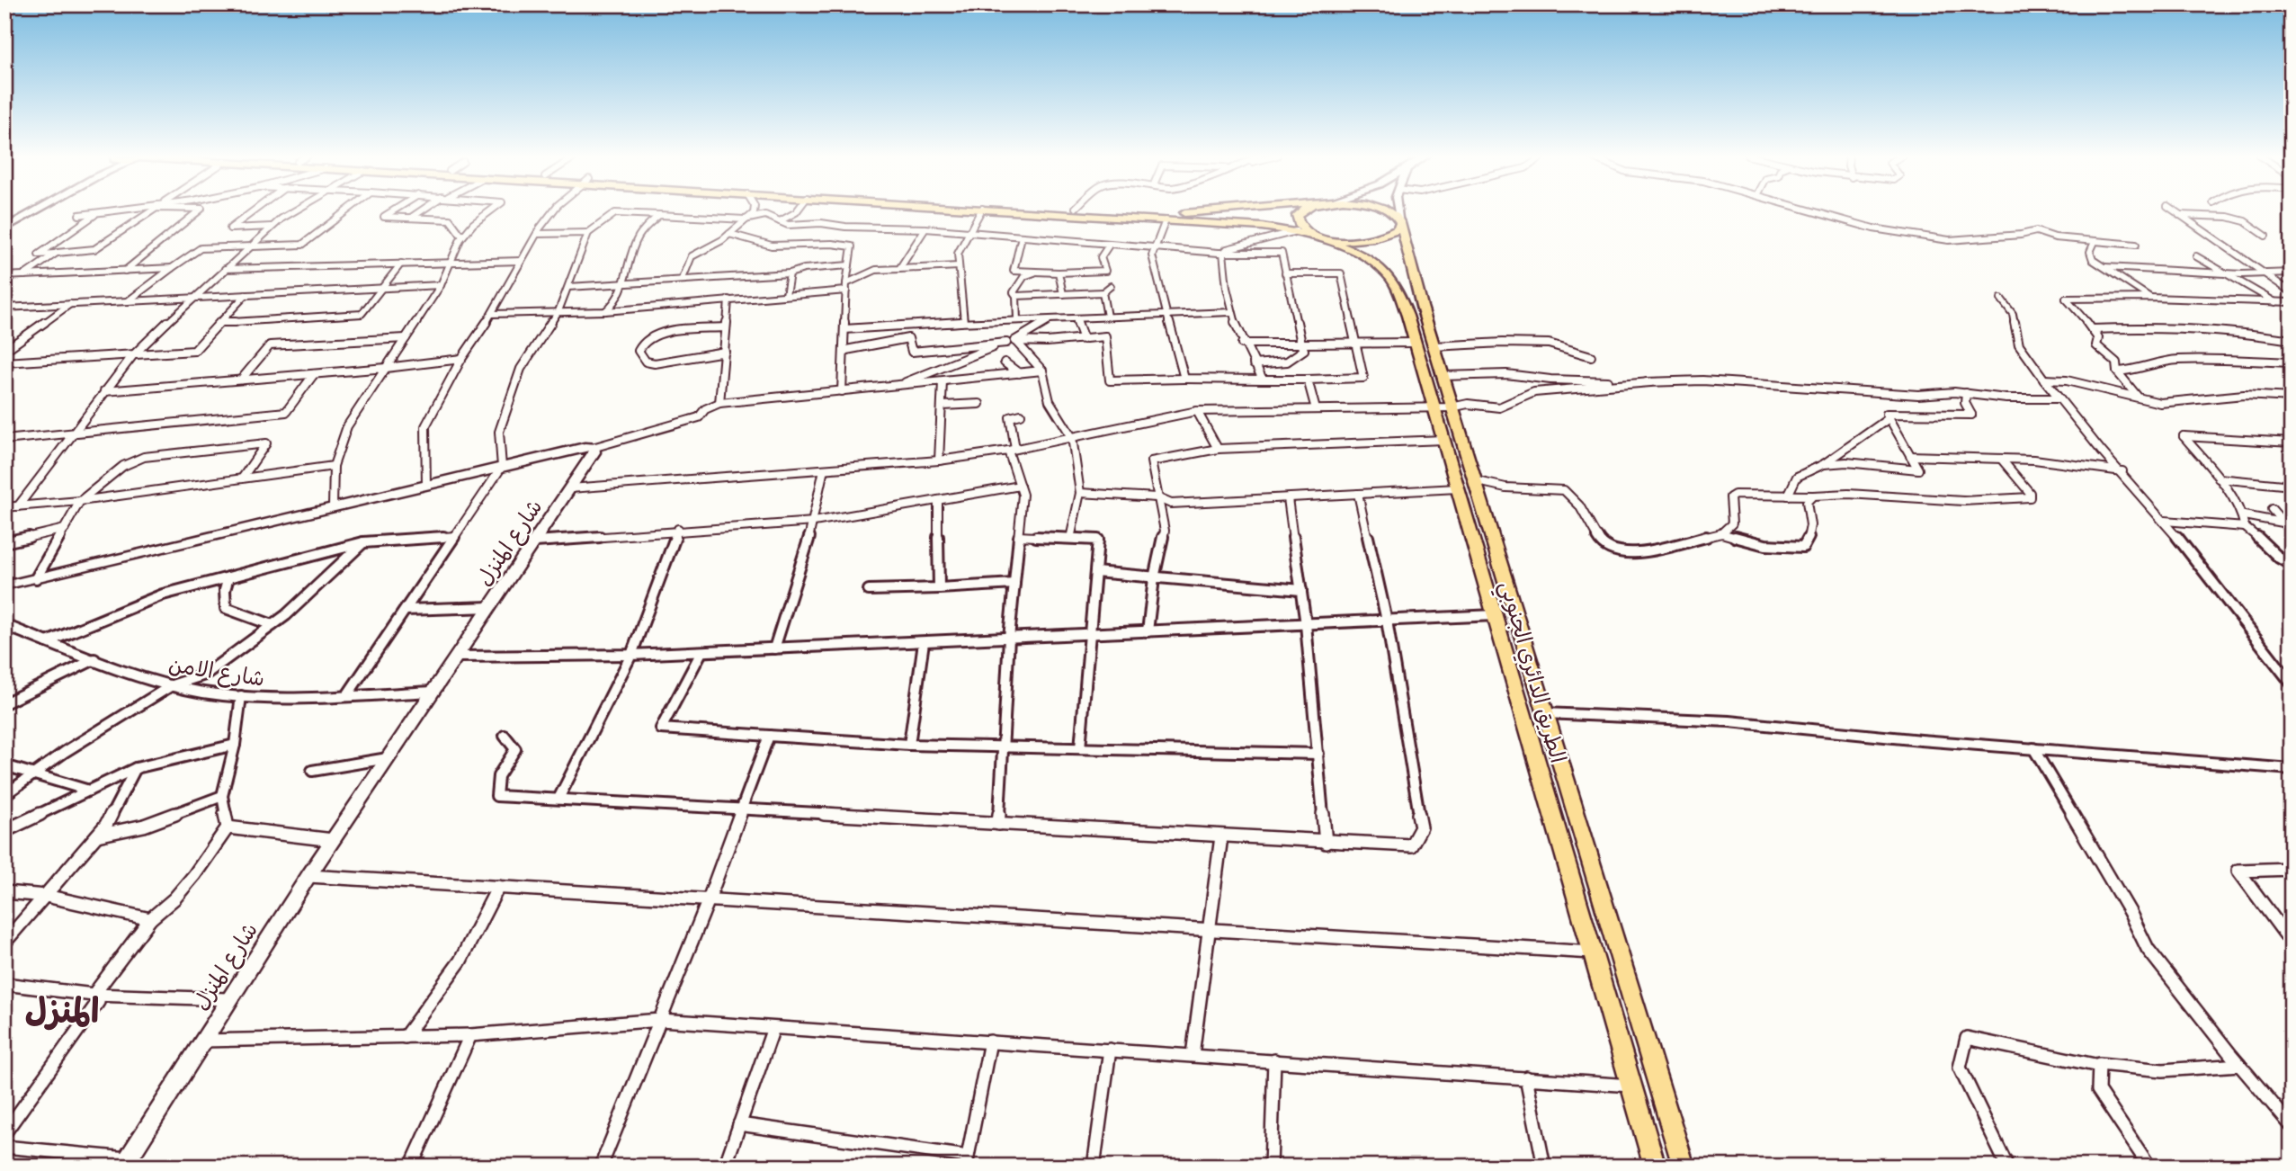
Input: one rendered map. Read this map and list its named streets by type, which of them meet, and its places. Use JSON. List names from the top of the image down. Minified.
{"streets":{"main road":["الطريق الدائري الجنوبي"],"street":["شارع المنزل","شارع الامن"]},"crossings":[["شارع المنزل","شارع الامن"]],"districts":["المنزل"]}
